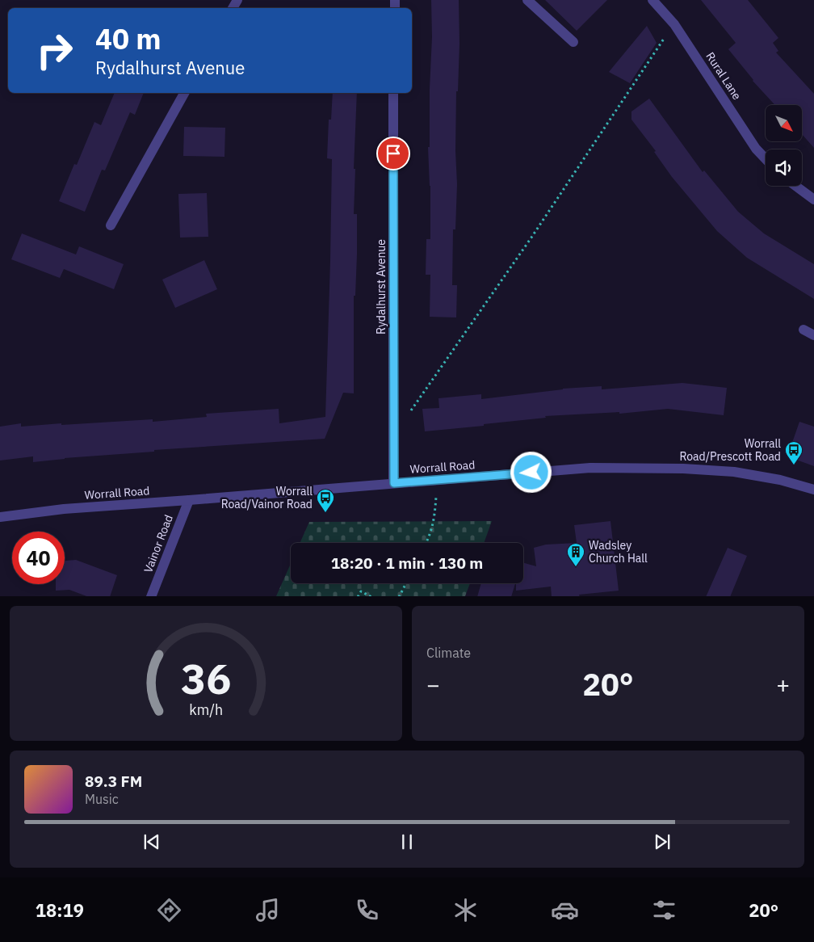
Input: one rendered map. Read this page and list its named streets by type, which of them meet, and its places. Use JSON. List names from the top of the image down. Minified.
{"streets":{"street":["Rural Lane","Rydalhurst Avenue","Worrall Road","Vainor Road"]},"crossings":[["Rydalhurst Avenue","Worrall Road"],["Worrall Road","Vainor Road"]],"places":{"bus stop":["Worrall Road/Prescott Road","Worrall Road/Vainor Road"],"building":["Wadsley Church Hall"]},"north":"bottom right","page":{"turn":["40 m","Rydalhurst Avenue"],"limit":"40","trip":"18:20 · 1 min · 130 m","tile":"Climate","heat":["−","20°","+"],"song":["89.3 FM","Music"],"tabs":["18:19","20°"],"gauge":["36","km/h"]}}
